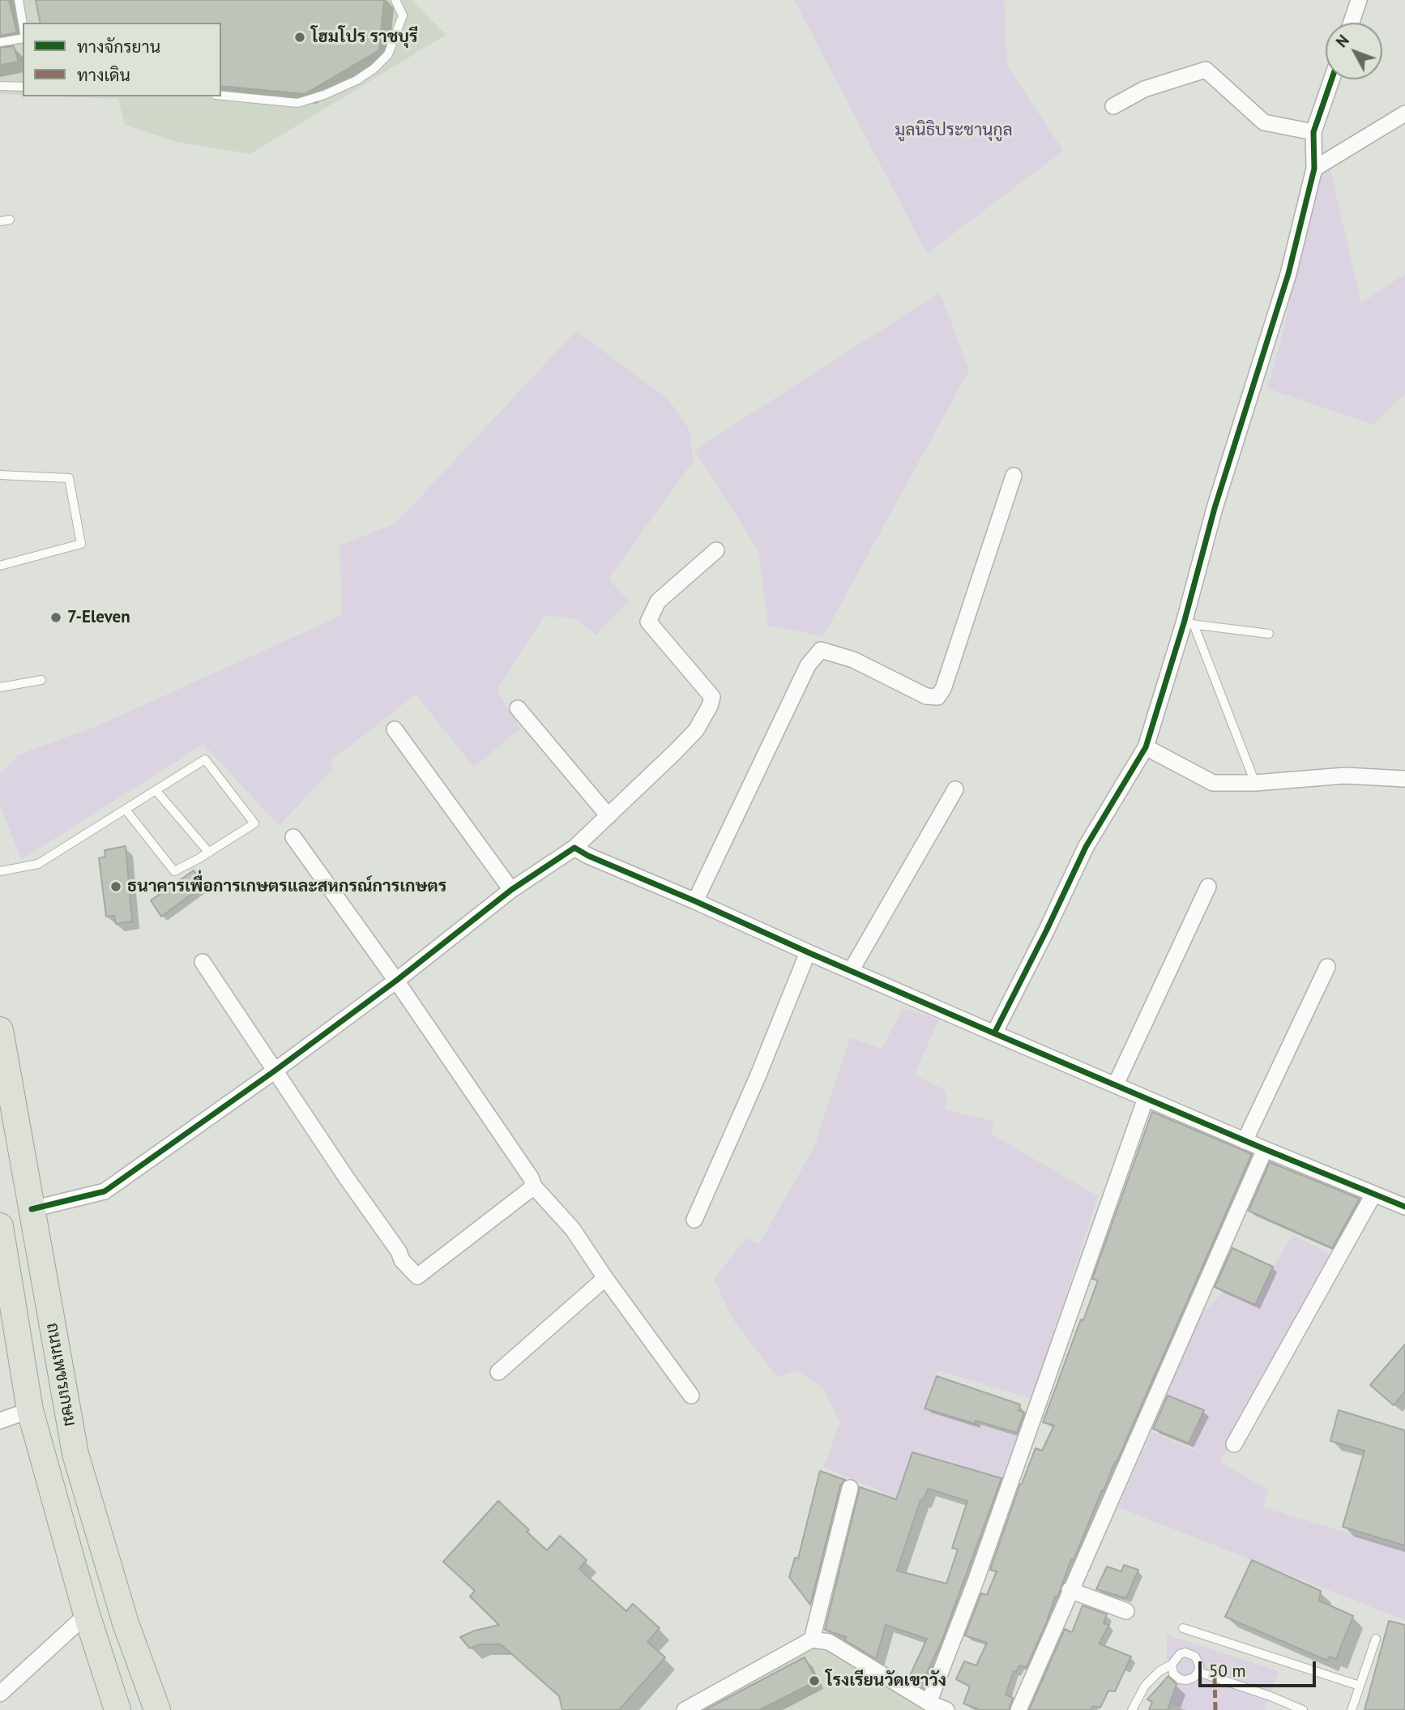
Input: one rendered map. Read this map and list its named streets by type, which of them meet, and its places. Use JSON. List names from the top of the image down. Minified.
{"streets":{"highway":["ถนนเพชรเกษม"]},"parks":["มูลนิธิประชานุกูล"],"places":["โฮมโปร ราชบุรี","7-Eleven","ธนาคารเพื่อการเกษตรและสหกรณ์การเกษตร","โรงเรียนวัดเขาวัง"],"legend":["ทางจักรยาน","ทางเดิน"],"scale_bar":"50 m","north":"top left"}
